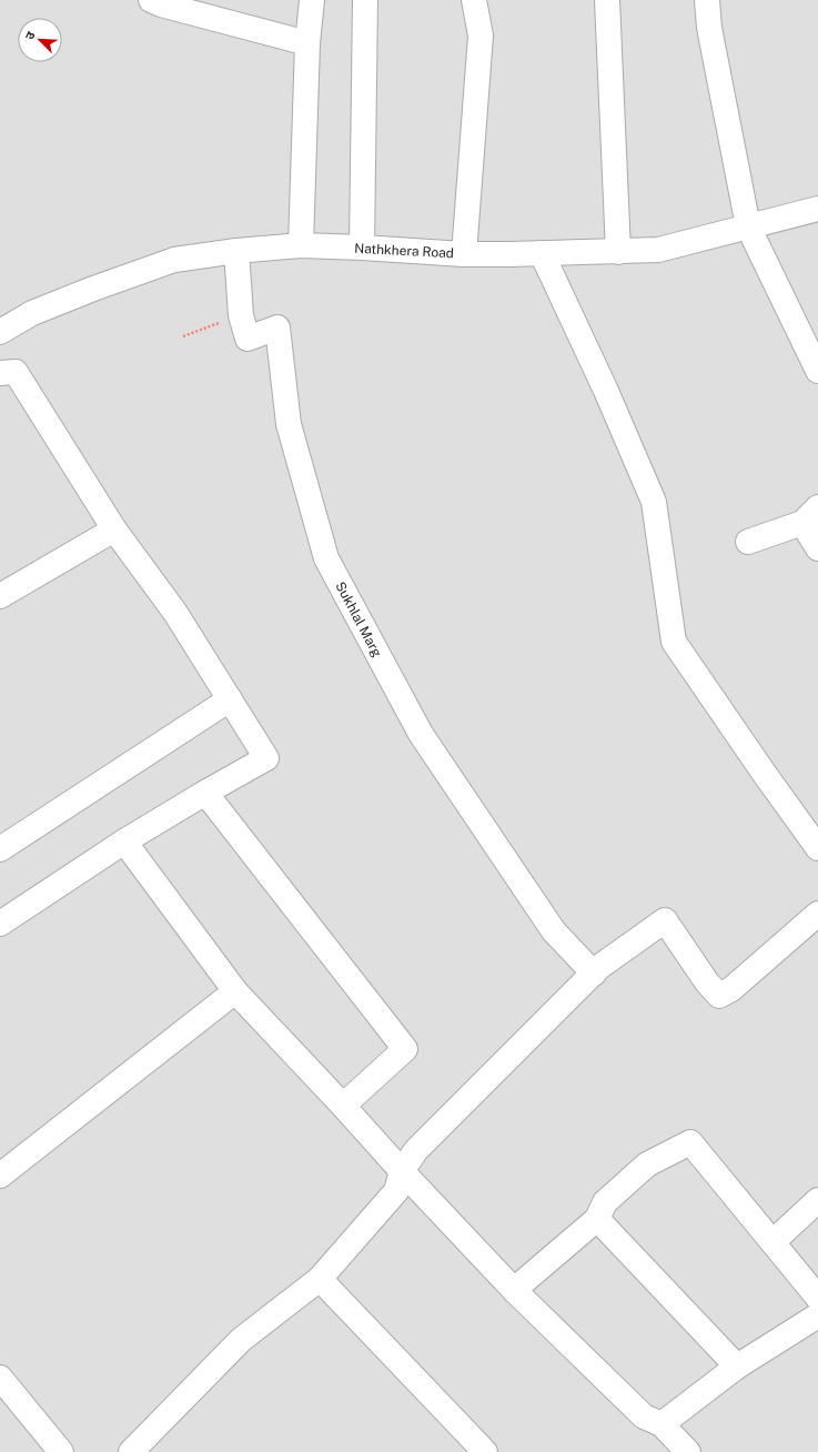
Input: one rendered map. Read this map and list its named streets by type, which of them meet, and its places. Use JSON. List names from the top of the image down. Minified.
{"streets":{"street":["Nathkhera Road","Sukhlal Marg"]},"crossings":[["Nathkhera Road","Sukhlal Marg"]],"north":"top left"}
